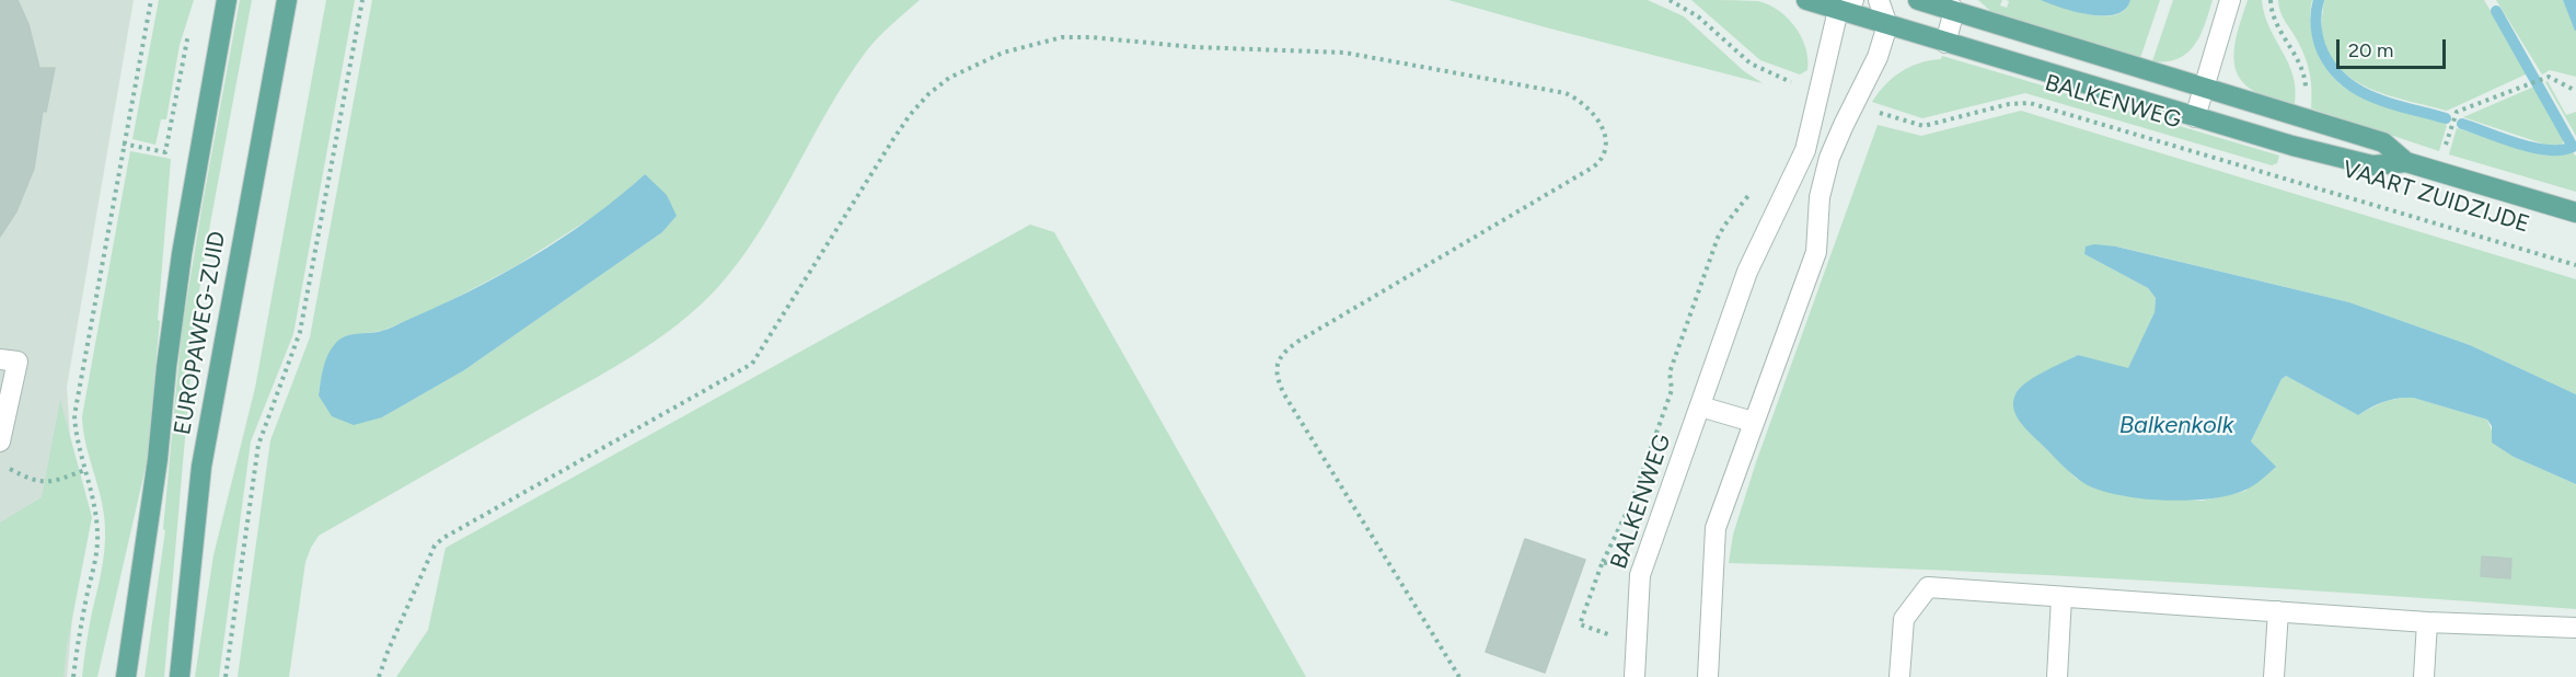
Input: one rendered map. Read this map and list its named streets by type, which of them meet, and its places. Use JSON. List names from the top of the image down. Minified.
{"streets":{"main road":["BALKENWEG","VAART ZUIDZIJDE","EUROPAWEG-ZUID"]},"crossings":[["BALKENWEG","VAART ZUIDZIJDE"]],"water":["Balkenkolk"],"scale_bar":"20 m"}
